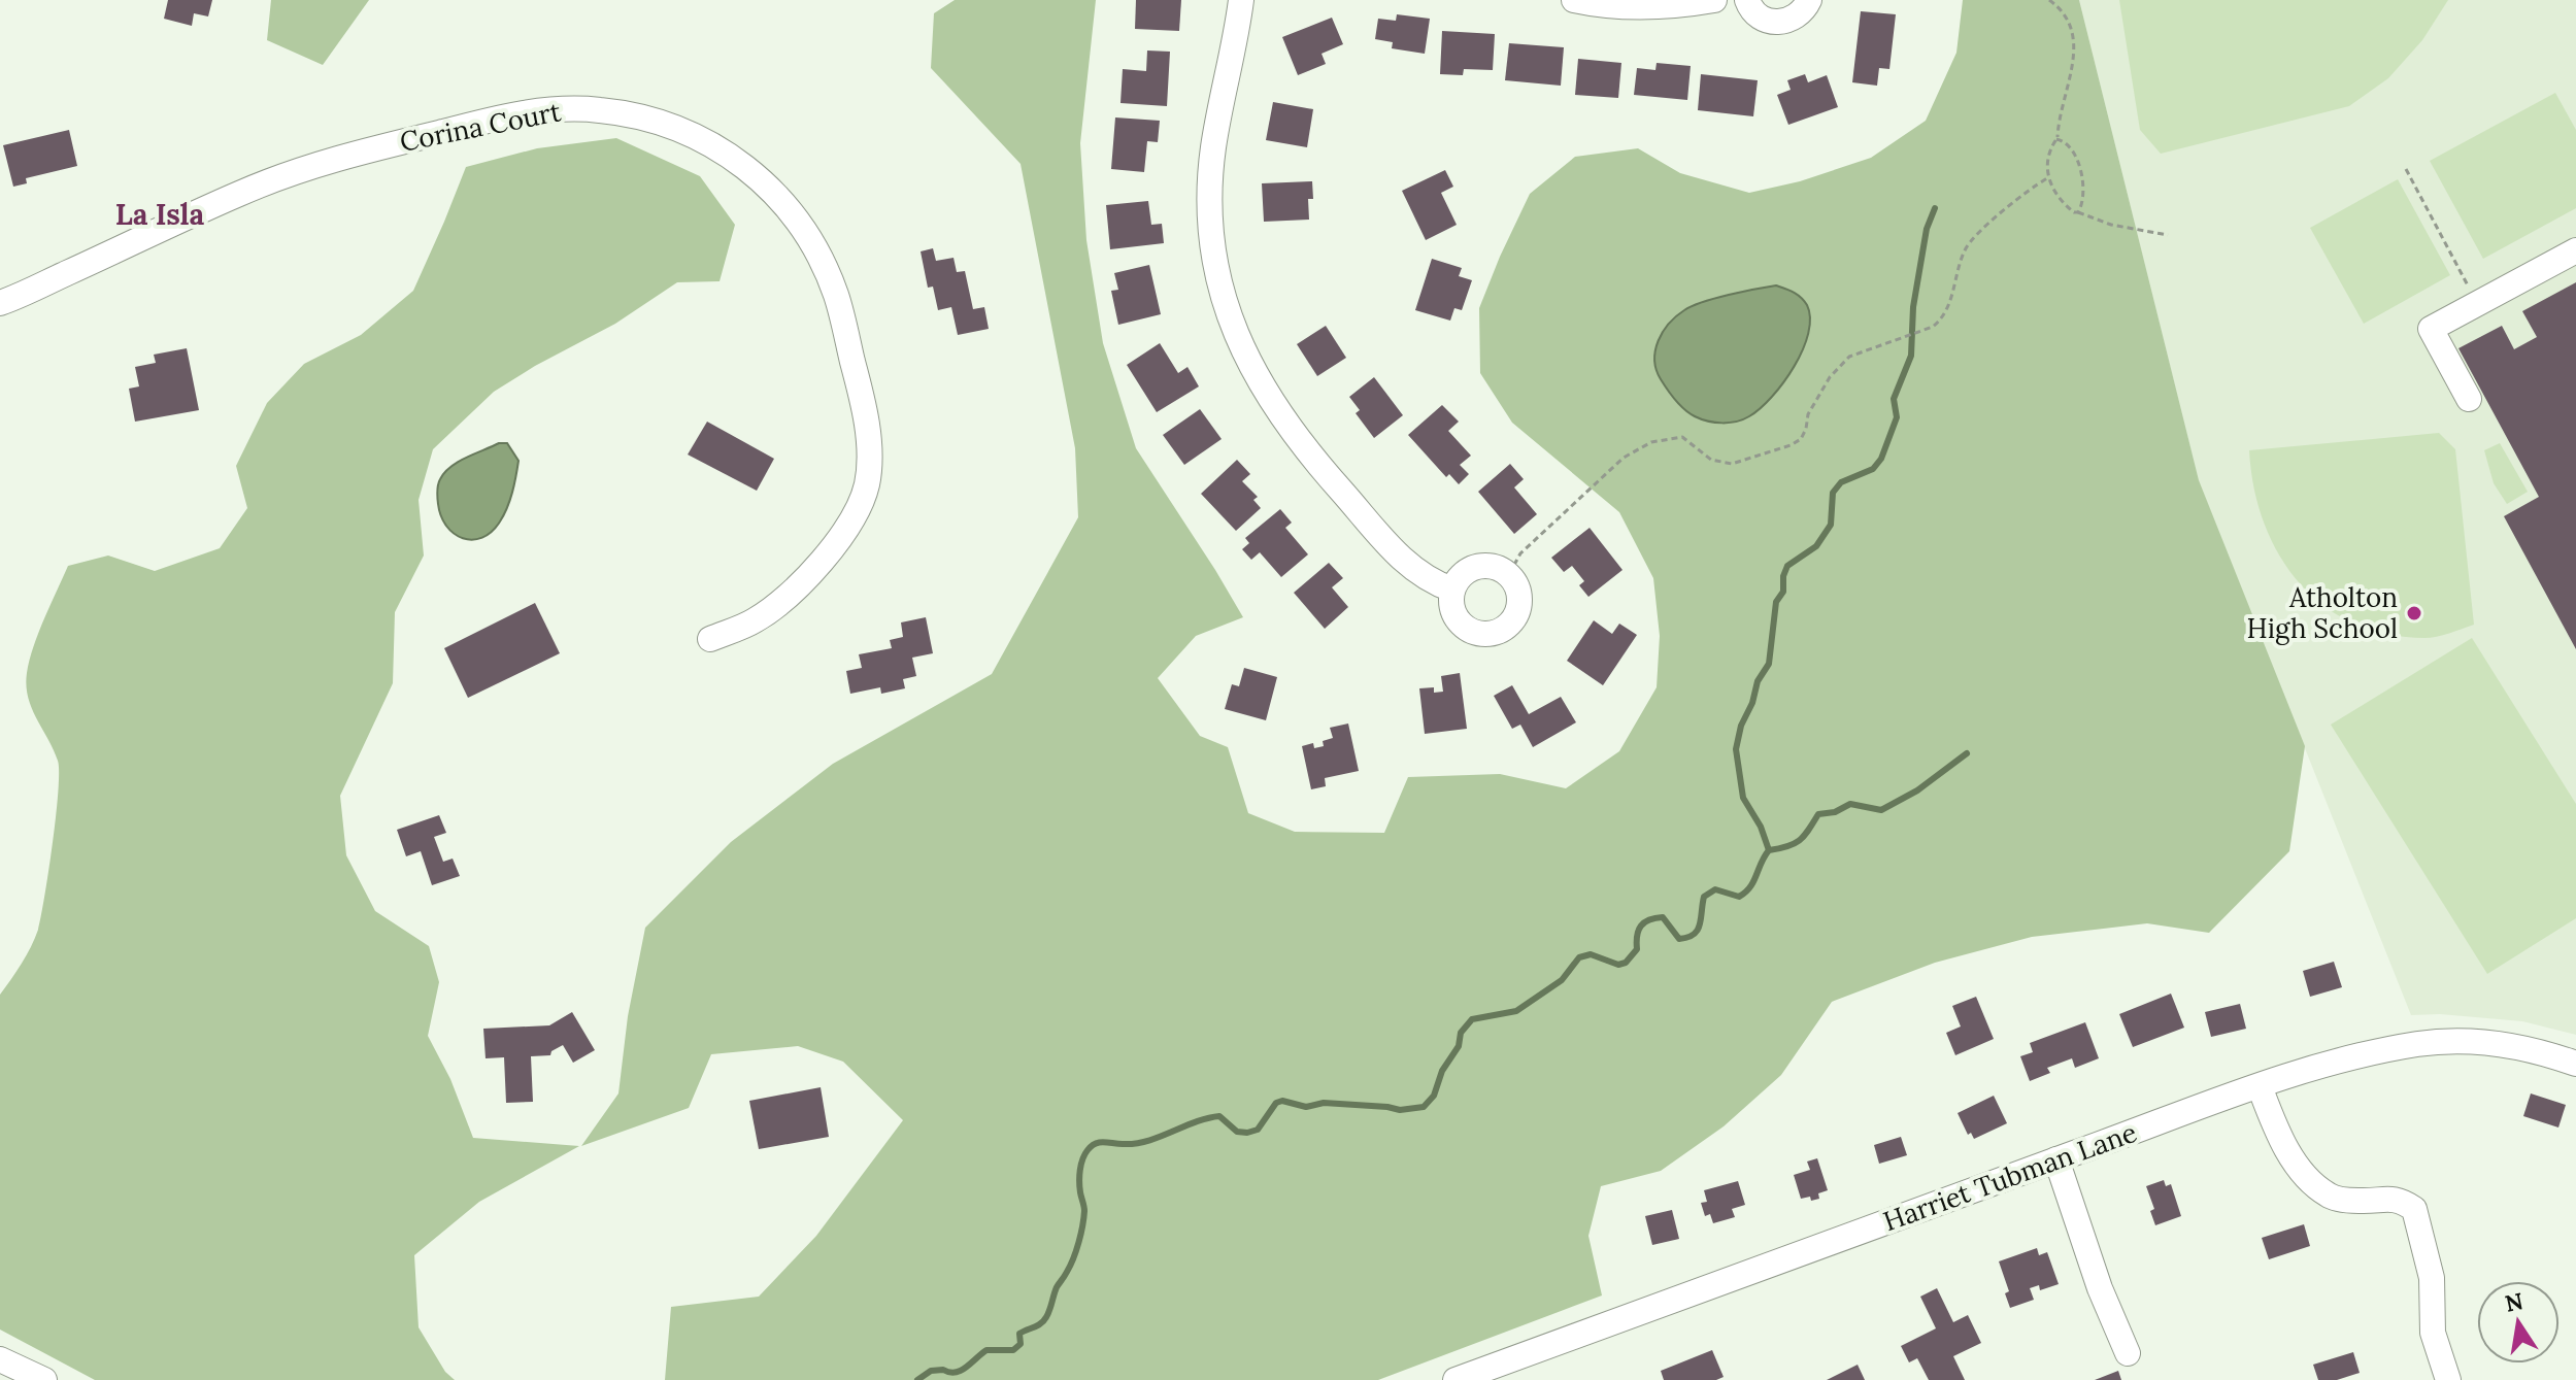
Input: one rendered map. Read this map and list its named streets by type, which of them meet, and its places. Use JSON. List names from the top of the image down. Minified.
{"streets":{"street":["Corina Court","Harriet Tubman Lane"]},"districts":["La Isla"],"places":["Atholton High School"],"north":"top"}
